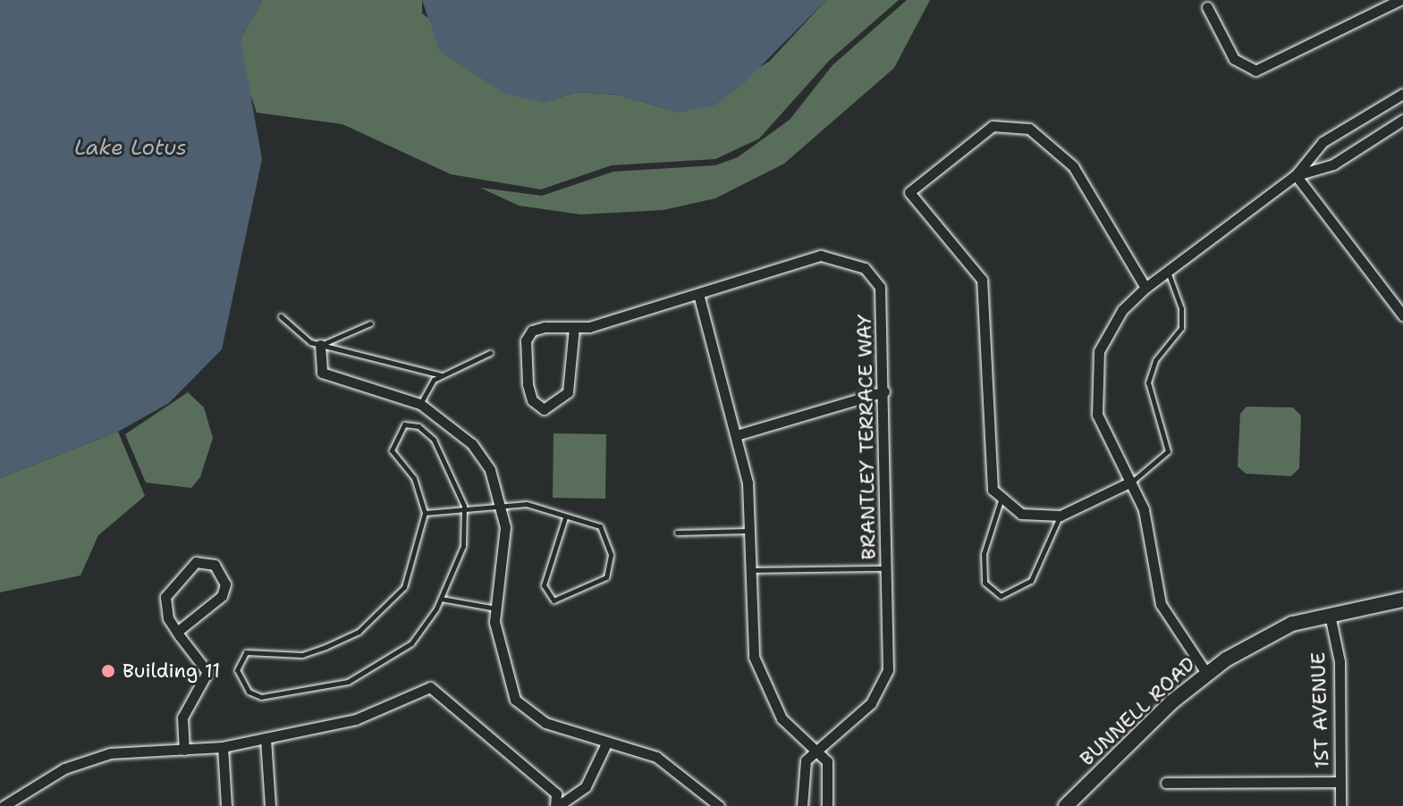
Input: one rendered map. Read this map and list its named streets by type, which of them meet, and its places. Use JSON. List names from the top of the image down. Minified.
{"streets":{"main road":["BUNNELL ROAD"],"street":["BRANTLEY TERRACE WAY","1ST AVENUE"]},"crossings":[["1ST AVENUE","BUNNELL ROAD"]],"water":["Lake Lotus"],"places":["Building 11"]}
